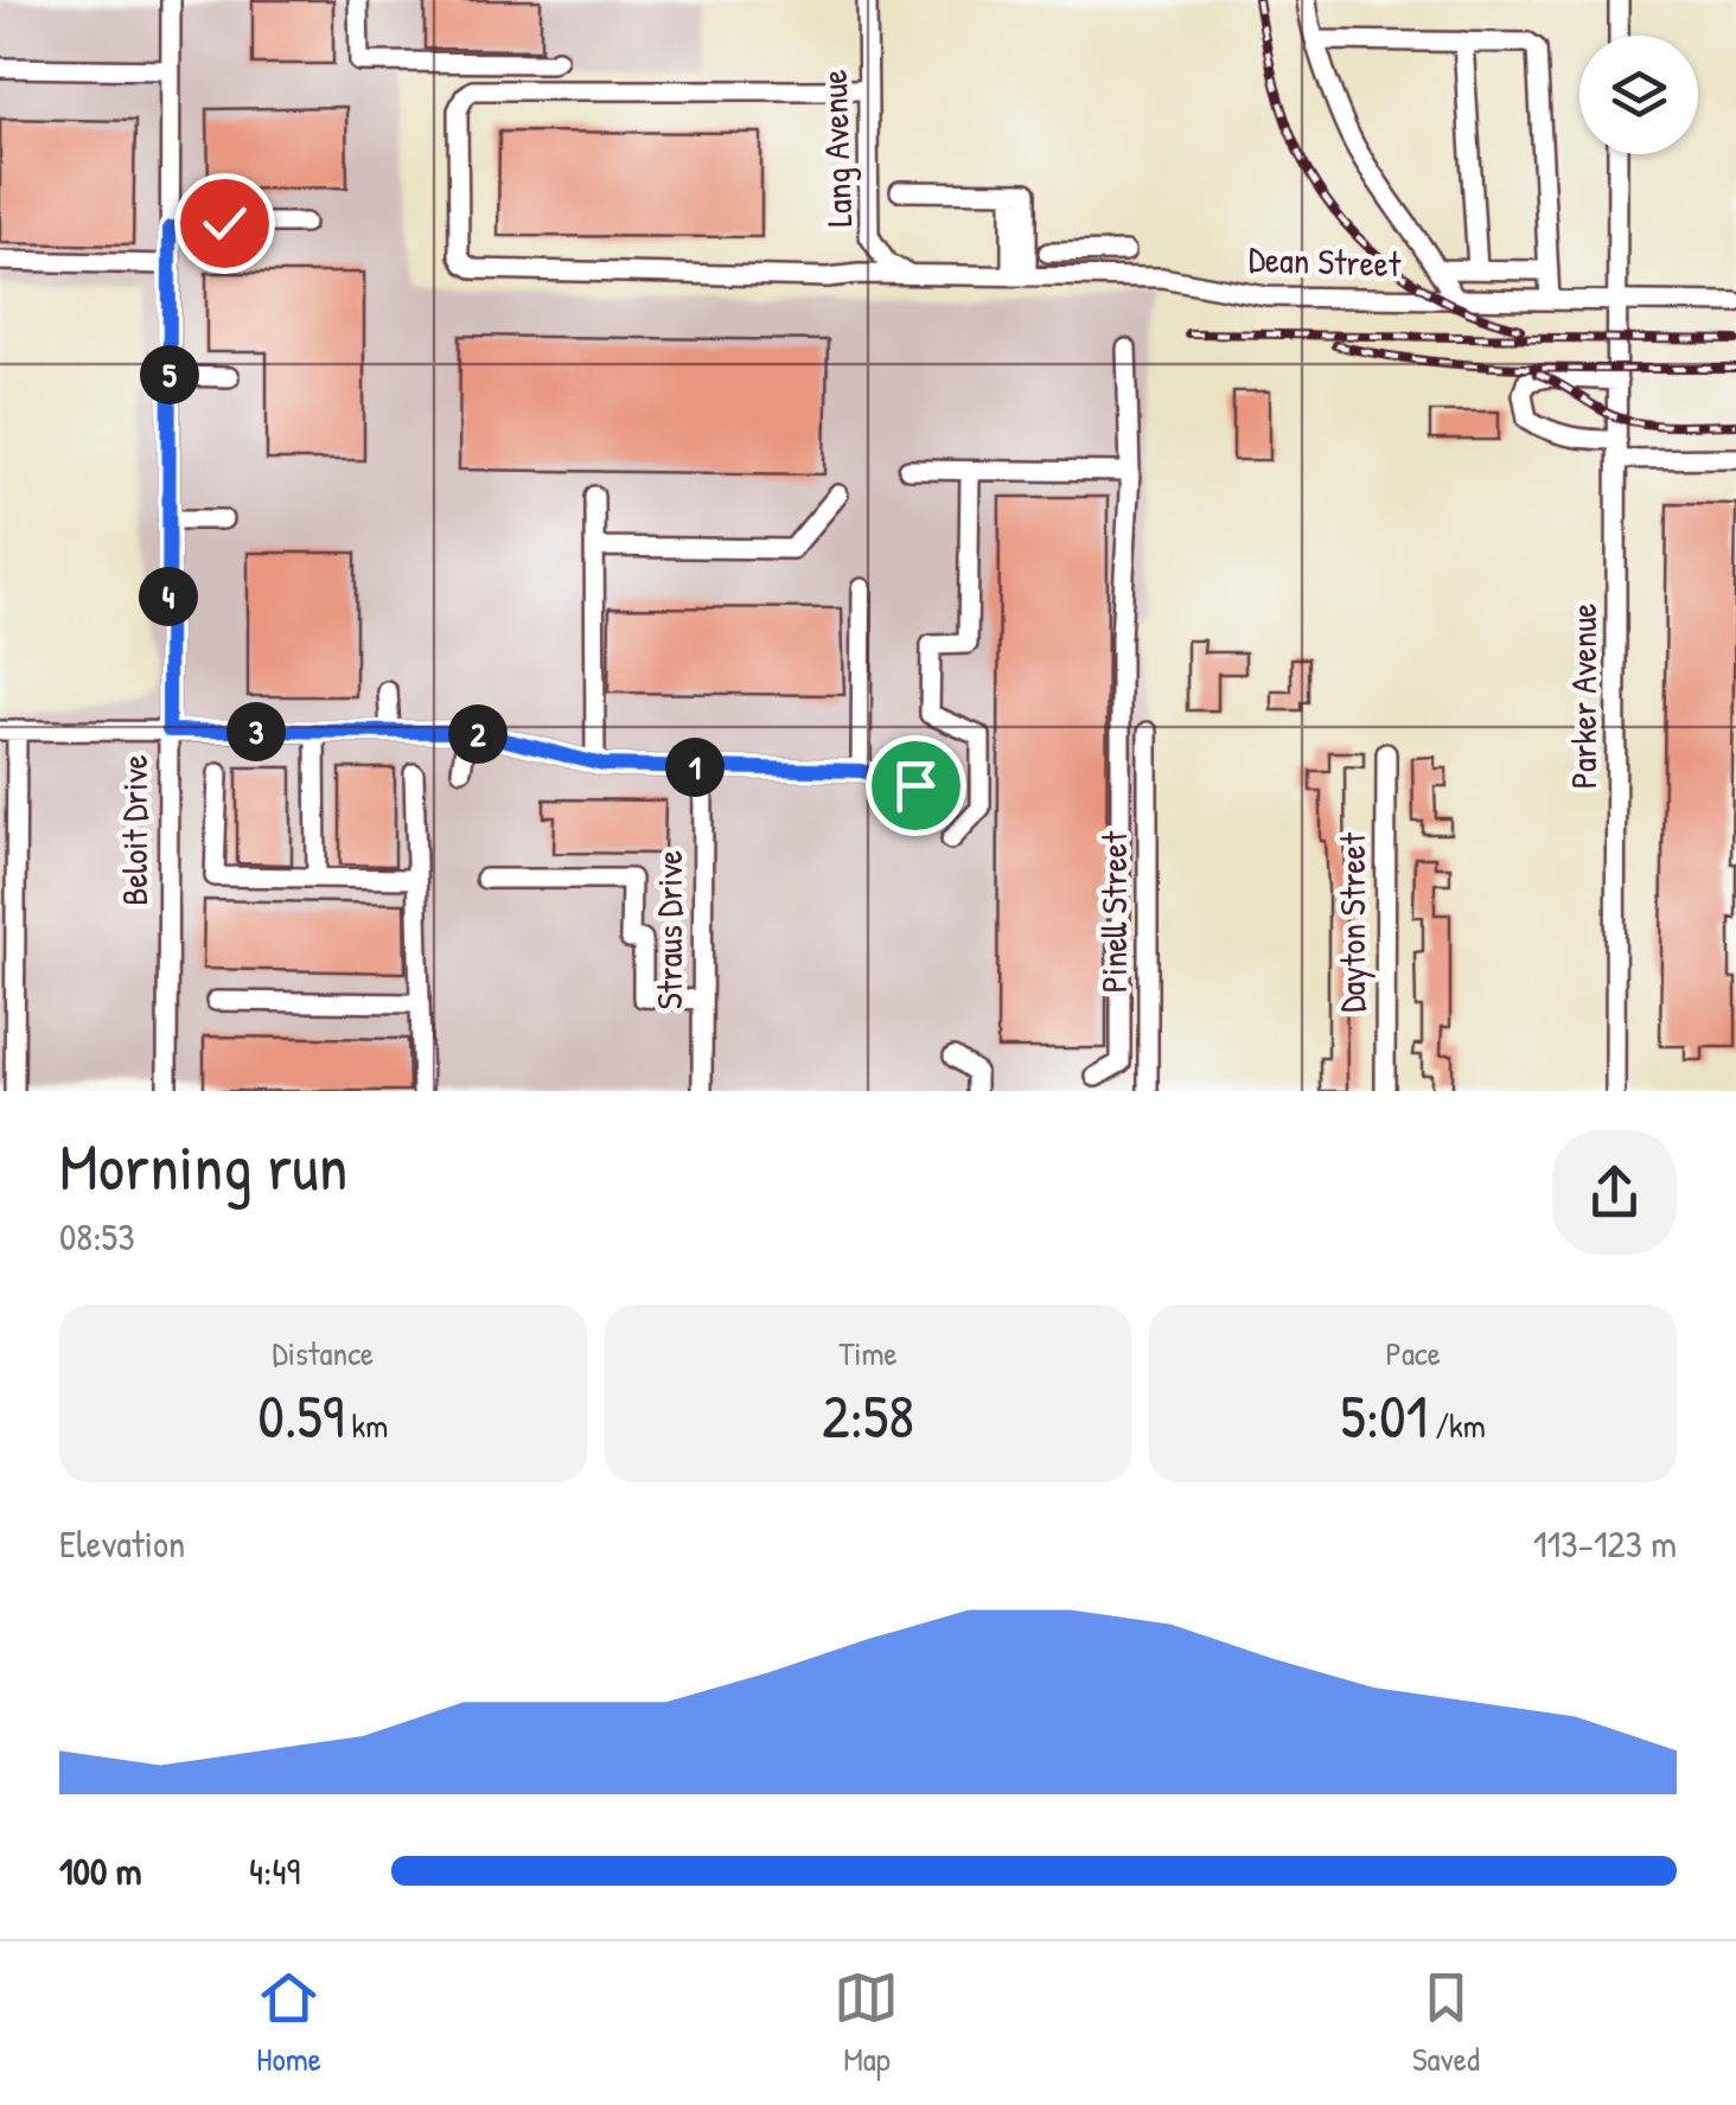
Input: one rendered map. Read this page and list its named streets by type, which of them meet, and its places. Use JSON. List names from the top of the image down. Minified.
{"streets":{"street":["Lang Avenue","Dean Street","Parker Avenue","Beloit Drive","Pinell Street","Dayton Street","Straus Drive"]},"crossings":[["Lang Avenue","Dean Street"],["Dean Street","Parker Avenue"]],"page":{"pins":["5","4","3","2","1"],"heading":["Morning run","08:53"],"stats":[["Distance","0.59 km"],["Time","2:58"],["Pace","5:01 /km"]],"chart":["Elevation","113–123 m"],"list":[{"name":"100 m","note":"4:49"}],"tabs":["Home","Map","Saved"]}}
